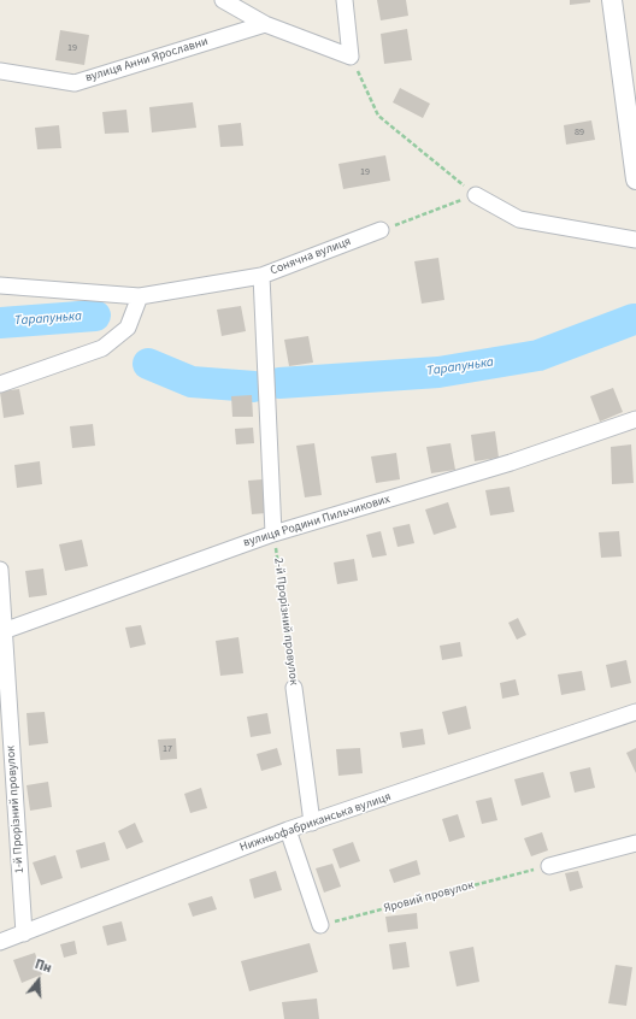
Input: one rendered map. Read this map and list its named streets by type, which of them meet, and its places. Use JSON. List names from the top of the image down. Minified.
{"streets":{"street":["вулиця Анни Ярославни","Сонячна вулиця","вулиця Родини Пильчикових","2-й Прорізний провулок","1-й Прорізний провулок","Нижньофабриканська вулиця"],"path":["Яровий провулок"]},"crossings":[["вулиця Родини Пильчикових","2-й Прорізний провулок"],["вулиця Родини Пильчикових","1-й Прорізний провулок"],["2-й Прорізний провулок","Нижньофабриканська вулиця"],["1-й Прорізний провулок","Нижньофабриканська вулиця"]],"water":["Тарапунька"],"house_numbers":["19","89","19","17"],"north":"top"}
